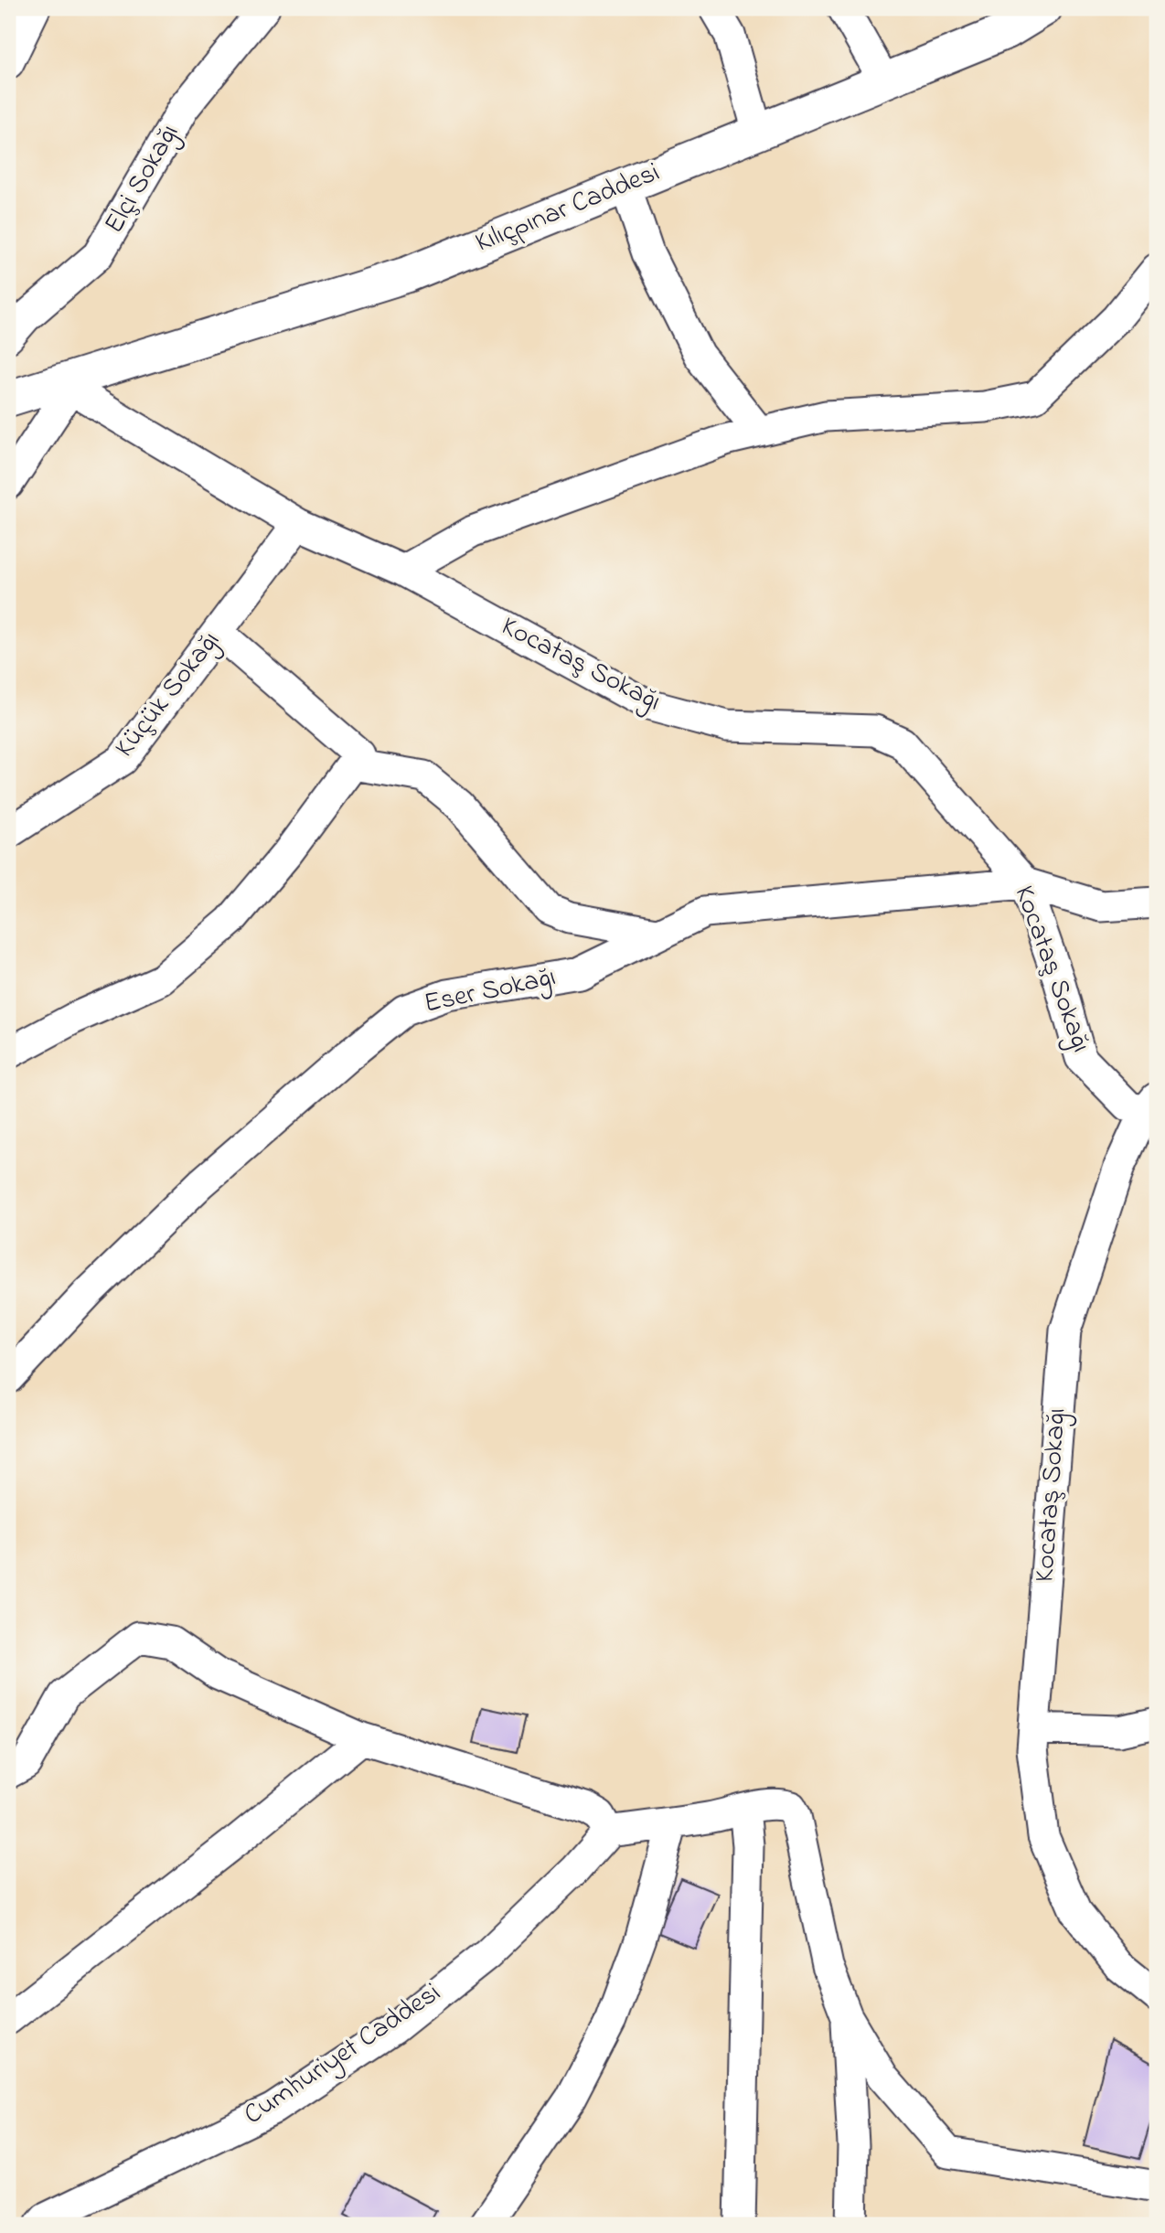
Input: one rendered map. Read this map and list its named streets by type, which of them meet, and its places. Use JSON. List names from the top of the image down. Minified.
{"streets":{"street":["Elçi Sokağı","Kılıçpınar Caddesi","Kocataş Sokağı","Küçük Sokağı","Eser Sokağı","Cumhuriyet Caddesi"]},"crossings":[["Kılıçpınar Caddesi","Kocataş Sokağı"],["Kocataş Sokağı","Küçük Sokağı"],["Kocataş Sokağı","Eser Sokağı"]]}
